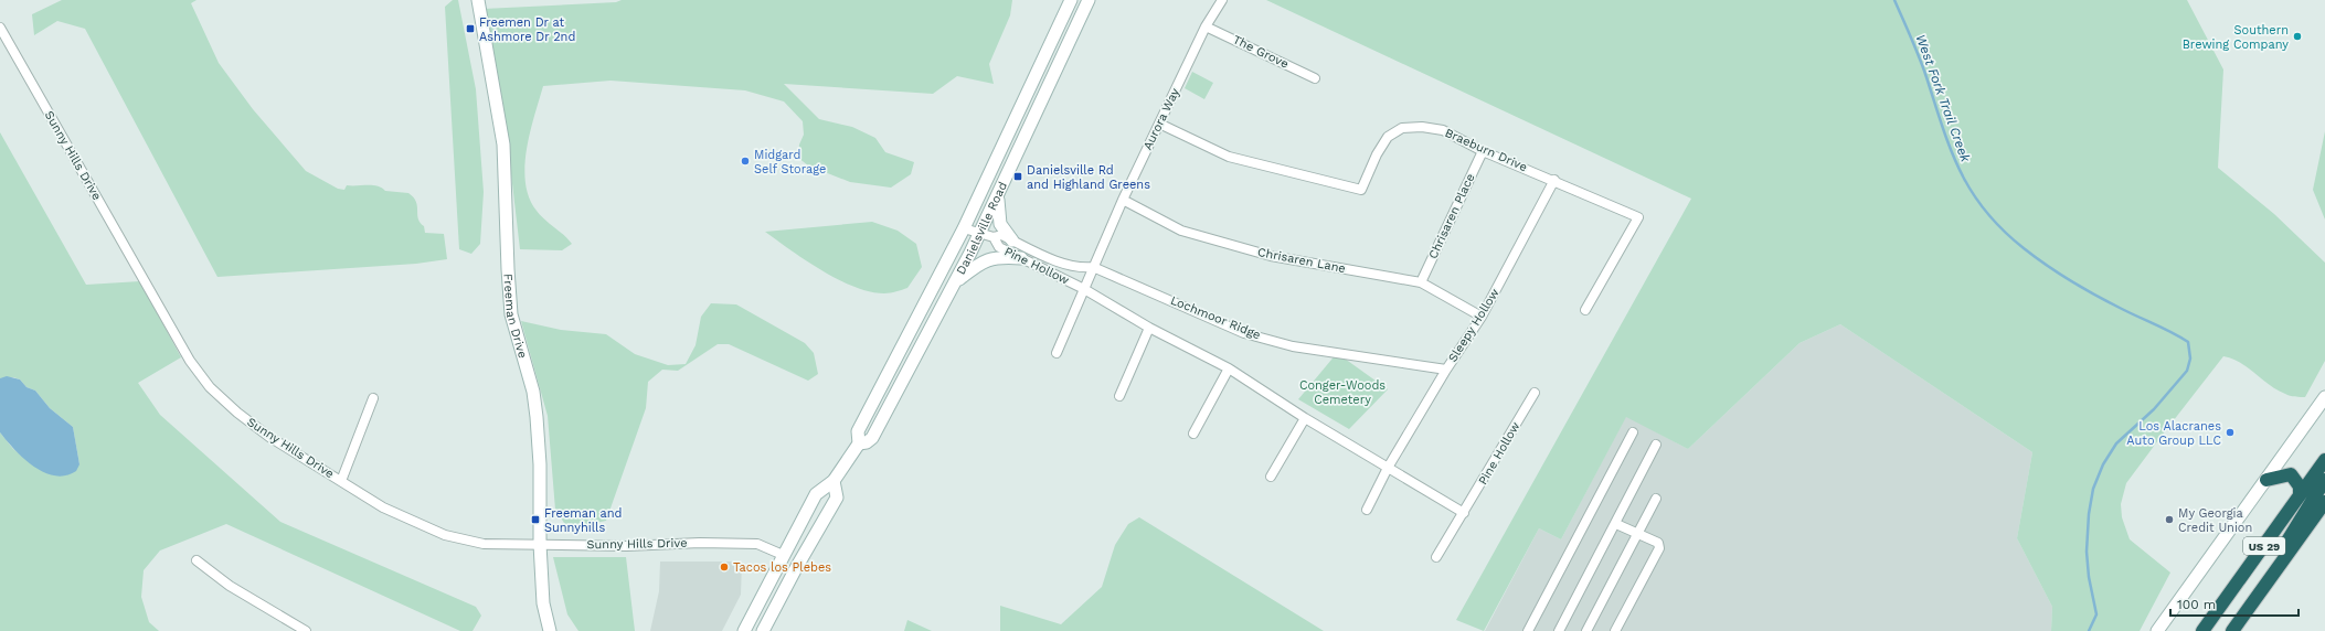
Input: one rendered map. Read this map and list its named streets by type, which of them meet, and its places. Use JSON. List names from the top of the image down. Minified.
{"streets":{"highway":["US 29"],"main road":["Danielsville Road","Freeman Drive"],"street":["The Grove","Aurora Way","Braeburn Drive","Sunny Hills Drive","Chrisaren Place","Chrisaren Lane","Pine Hollow","Lochmoor Ridge","Sleepy Hollow"]},"crossings":[["The Grove","Aurora Way"],["Aurora Way","Braeburn Drive"],["Aurora Way","Chrisaren Lane"],["Aurora Way","Pine Hollow"],["Aurora Way","Lochmoor Ridge"],["Braeburn Drive","Chrisaren Place"],["Braeburn Drive","Sleepy Hollow"],["Sunny Hills Drive","Danielsville Road"],["Sunny Hills Drive","Freeman Drive"],["Chrisaren Place","Chrisaren Lane"],["Chrisaren Lane","Sleepy Hollow"],["Pine Hollow","Lochmoor Ridge"],["Pine Hollow","Sleepy Hollow"],["Lochmoor Ridge","Sleepy Hollow"]],"water":["West Fork Trail Creek"],"parks":["Conger-Woods Cemetery"],"places":{"transit":["Freemen Dr at Ashmore Dr 2nd","Danielsville Rd and Highland Greens","Freeman and Sunnyhills"],"other":["Southern Brewing Company","Midgard Self Storage","Los Alacranes Auto Group LLC","My Georgia Credit Union","Tacos los Plebes"]},"scale_bar":"100 m"}
